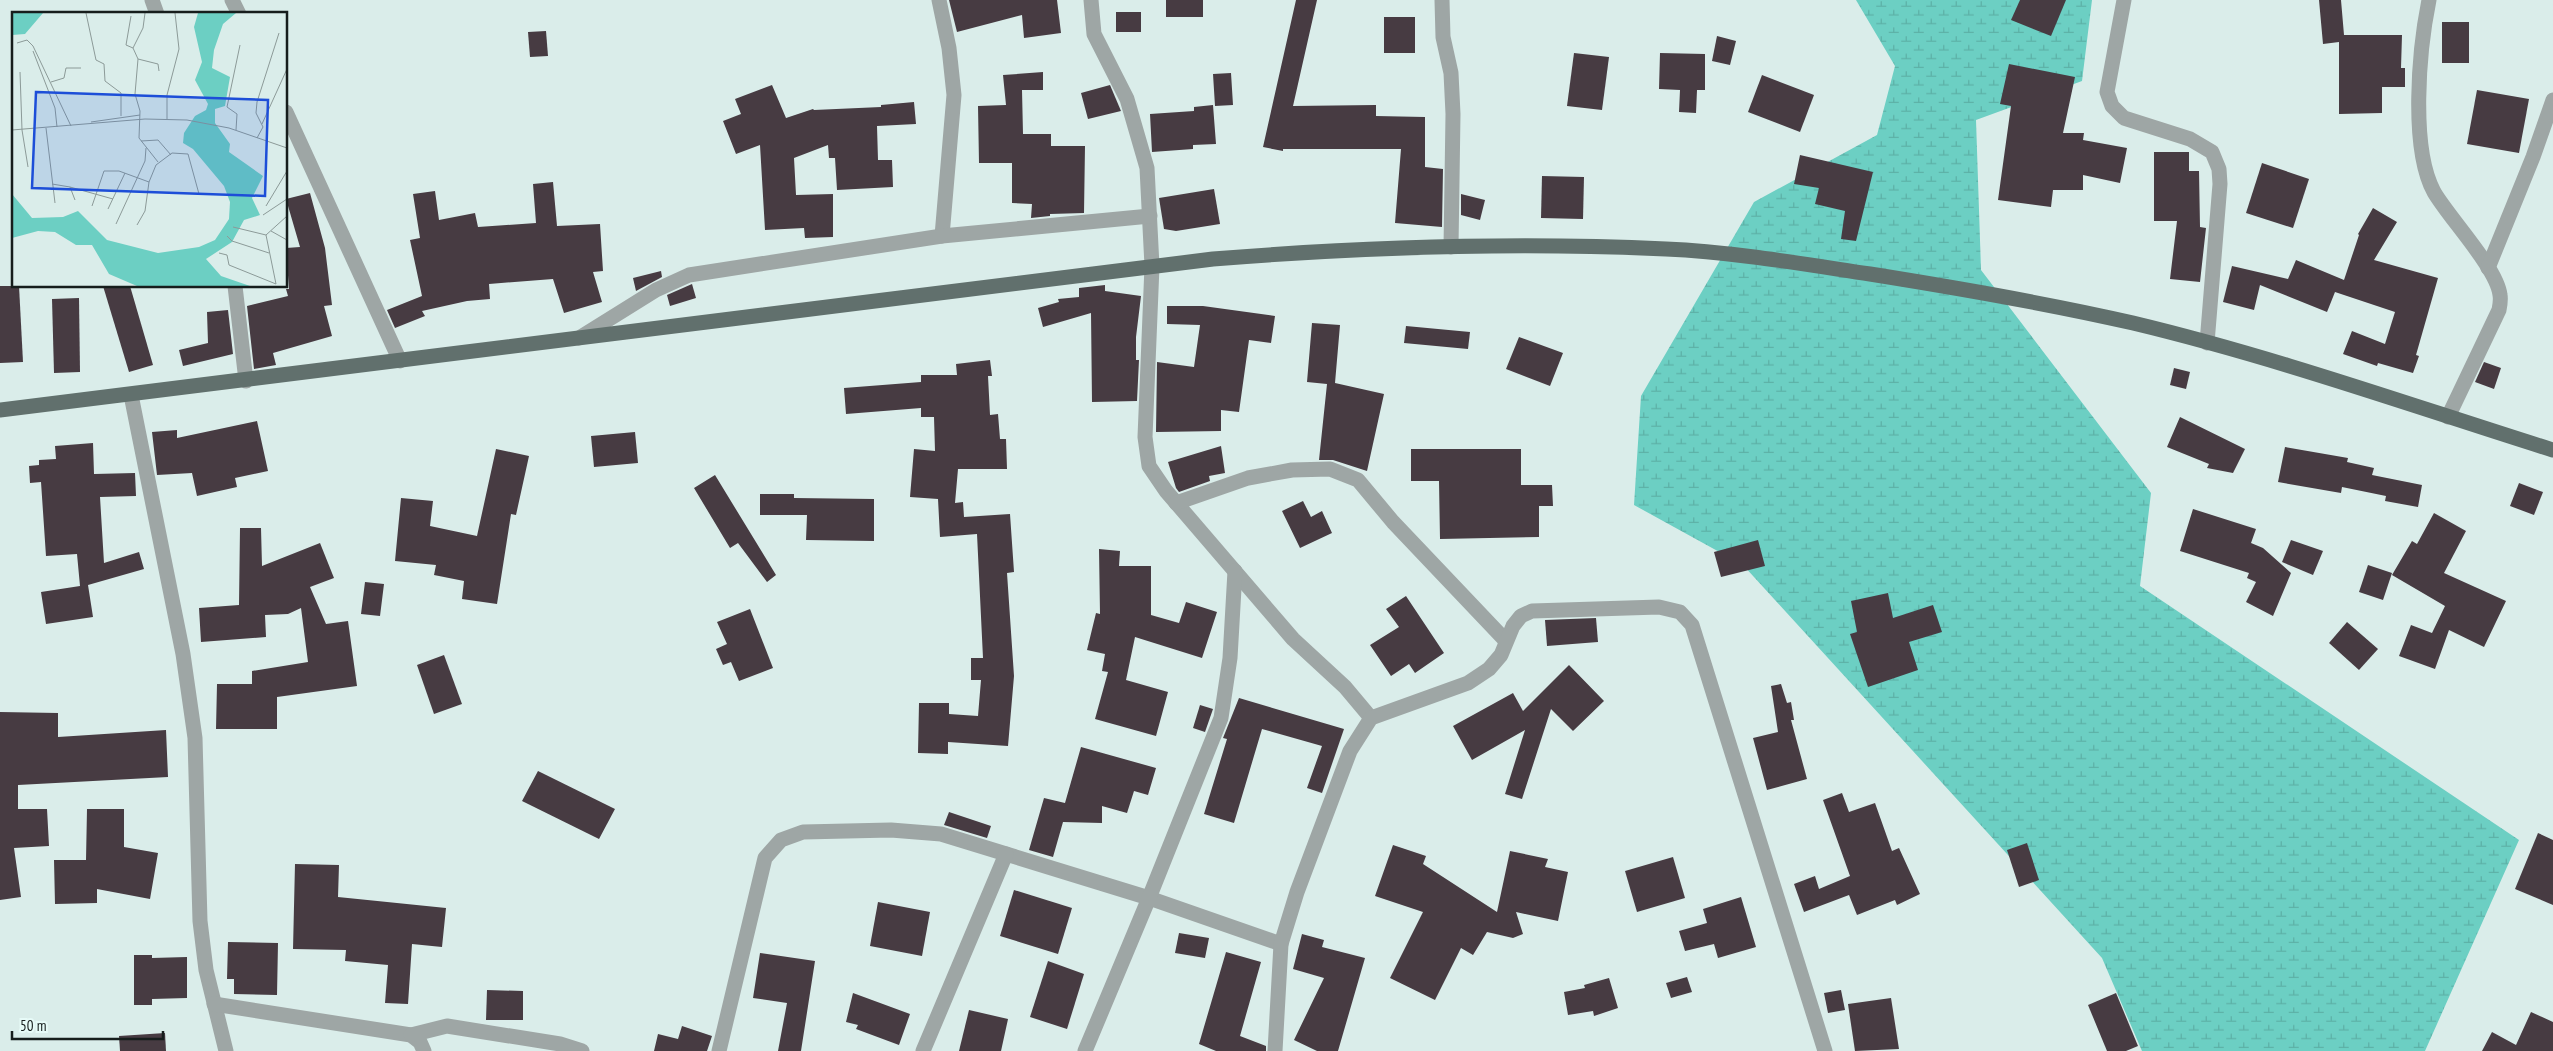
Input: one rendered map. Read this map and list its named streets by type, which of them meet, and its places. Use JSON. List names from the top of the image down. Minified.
{"scale_bar":"50 m"}
